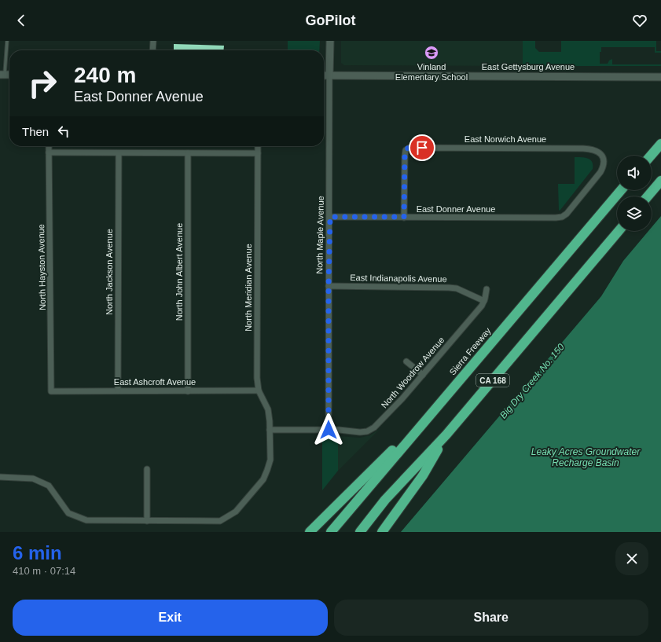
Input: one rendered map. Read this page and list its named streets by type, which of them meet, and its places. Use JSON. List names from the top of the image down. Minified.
{"streets":{"highway":["Sierra Freeway","CA 168"],"street":["East Gettysburg Avenue","East Norwich Avenue","East Donner Avenue","North Maple Avenue","North Hayston Avenue","North Jackson Avenue","North John Albert Avenue","East Indianapolis Avenue","North Meridian Avenue","North Woodrow Avenue","East Ashcroft Avenue"]},"crossings":[["East Gettysburg Avenue","North Maple Avenue"],["East Norwich Avenue","East Donner Avenue"],["East Donner Avenue","North Maple Avenue"],["North Maple Avenue","East Indianapolis Avenue"],["North Maple Avenue","North Woodrow Avenue"],["North Hayston Avenue","East Ashcroft Avenue"],["North Jackson Avenue","East Ashcroft Avenue"],["North John Albert Avenue","East Ashcroft Avenue"],["East Indianapolis Avenue","North Woodrow Avenue"],["North Meridian Avenue","North Woodrow Avenue"],["North Meridian Avenue","East Ashcroft Avenue"]],"water":["Big Dry Creek No. 150","Leaky Acres Groundwater Recharge Basin"],"places":{"school or university":["Vinland Elementary School"]},"page":{"header":"GoPilot","turn":["240 m","East Donner Avenue"],"then":"Then","heading":["6 min","410 m · 07:14"],"buttons":["Exit","Share"]}}
